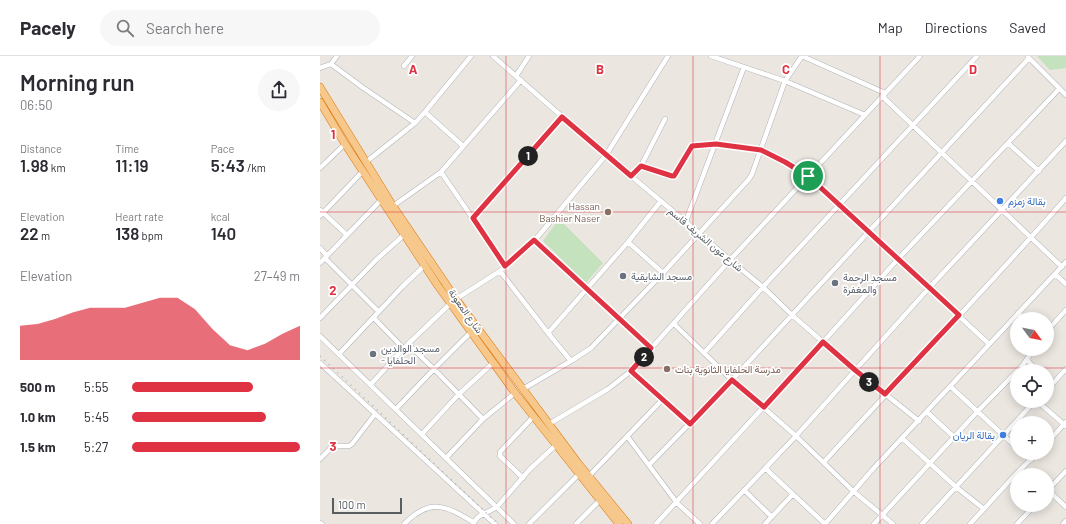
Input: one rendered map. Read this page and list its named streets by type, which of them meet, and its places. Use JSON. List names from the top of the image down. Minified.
{"streets":{"highway":["شارع المعونة"],"street":["شارع عون الشريف قاسم"]},"places":["بقالة زمزم","Hassan Bashier Naser","مسجد الشايقية","مسجد الرحمة والمغفرة","مسجد الوالدين - الحلفايا","مدرسة الحلفايا الثانوية بنات","بقالة الريان"],"scale_bar":"100 m","north":"bottom right","page":{"header":"Pacely","search":"Search here","nav":["Map","Directions","Saved"],"heading":["Morning run","06:50"],"stats":[["Distance","1.98 km"],["Time","11:19"],["Pace","5:43 /km"],["Elevation","22 m"],["Heart rate","138 bpm"],["kcal","140"]],"pins":["1","2","3"],"chart":["Elevation","27–49 m"],"map_buttons":["+","−"],"list":[{"name":"500 m","note":"5:55"},{"name":"1.0 km","note":"5:45"},{"name":"1.5 km","note":"5:27"}],"scale":"100 m"},"grid":{"columns":["A","B","C","D"],"rows":["1","2","3"]}}
